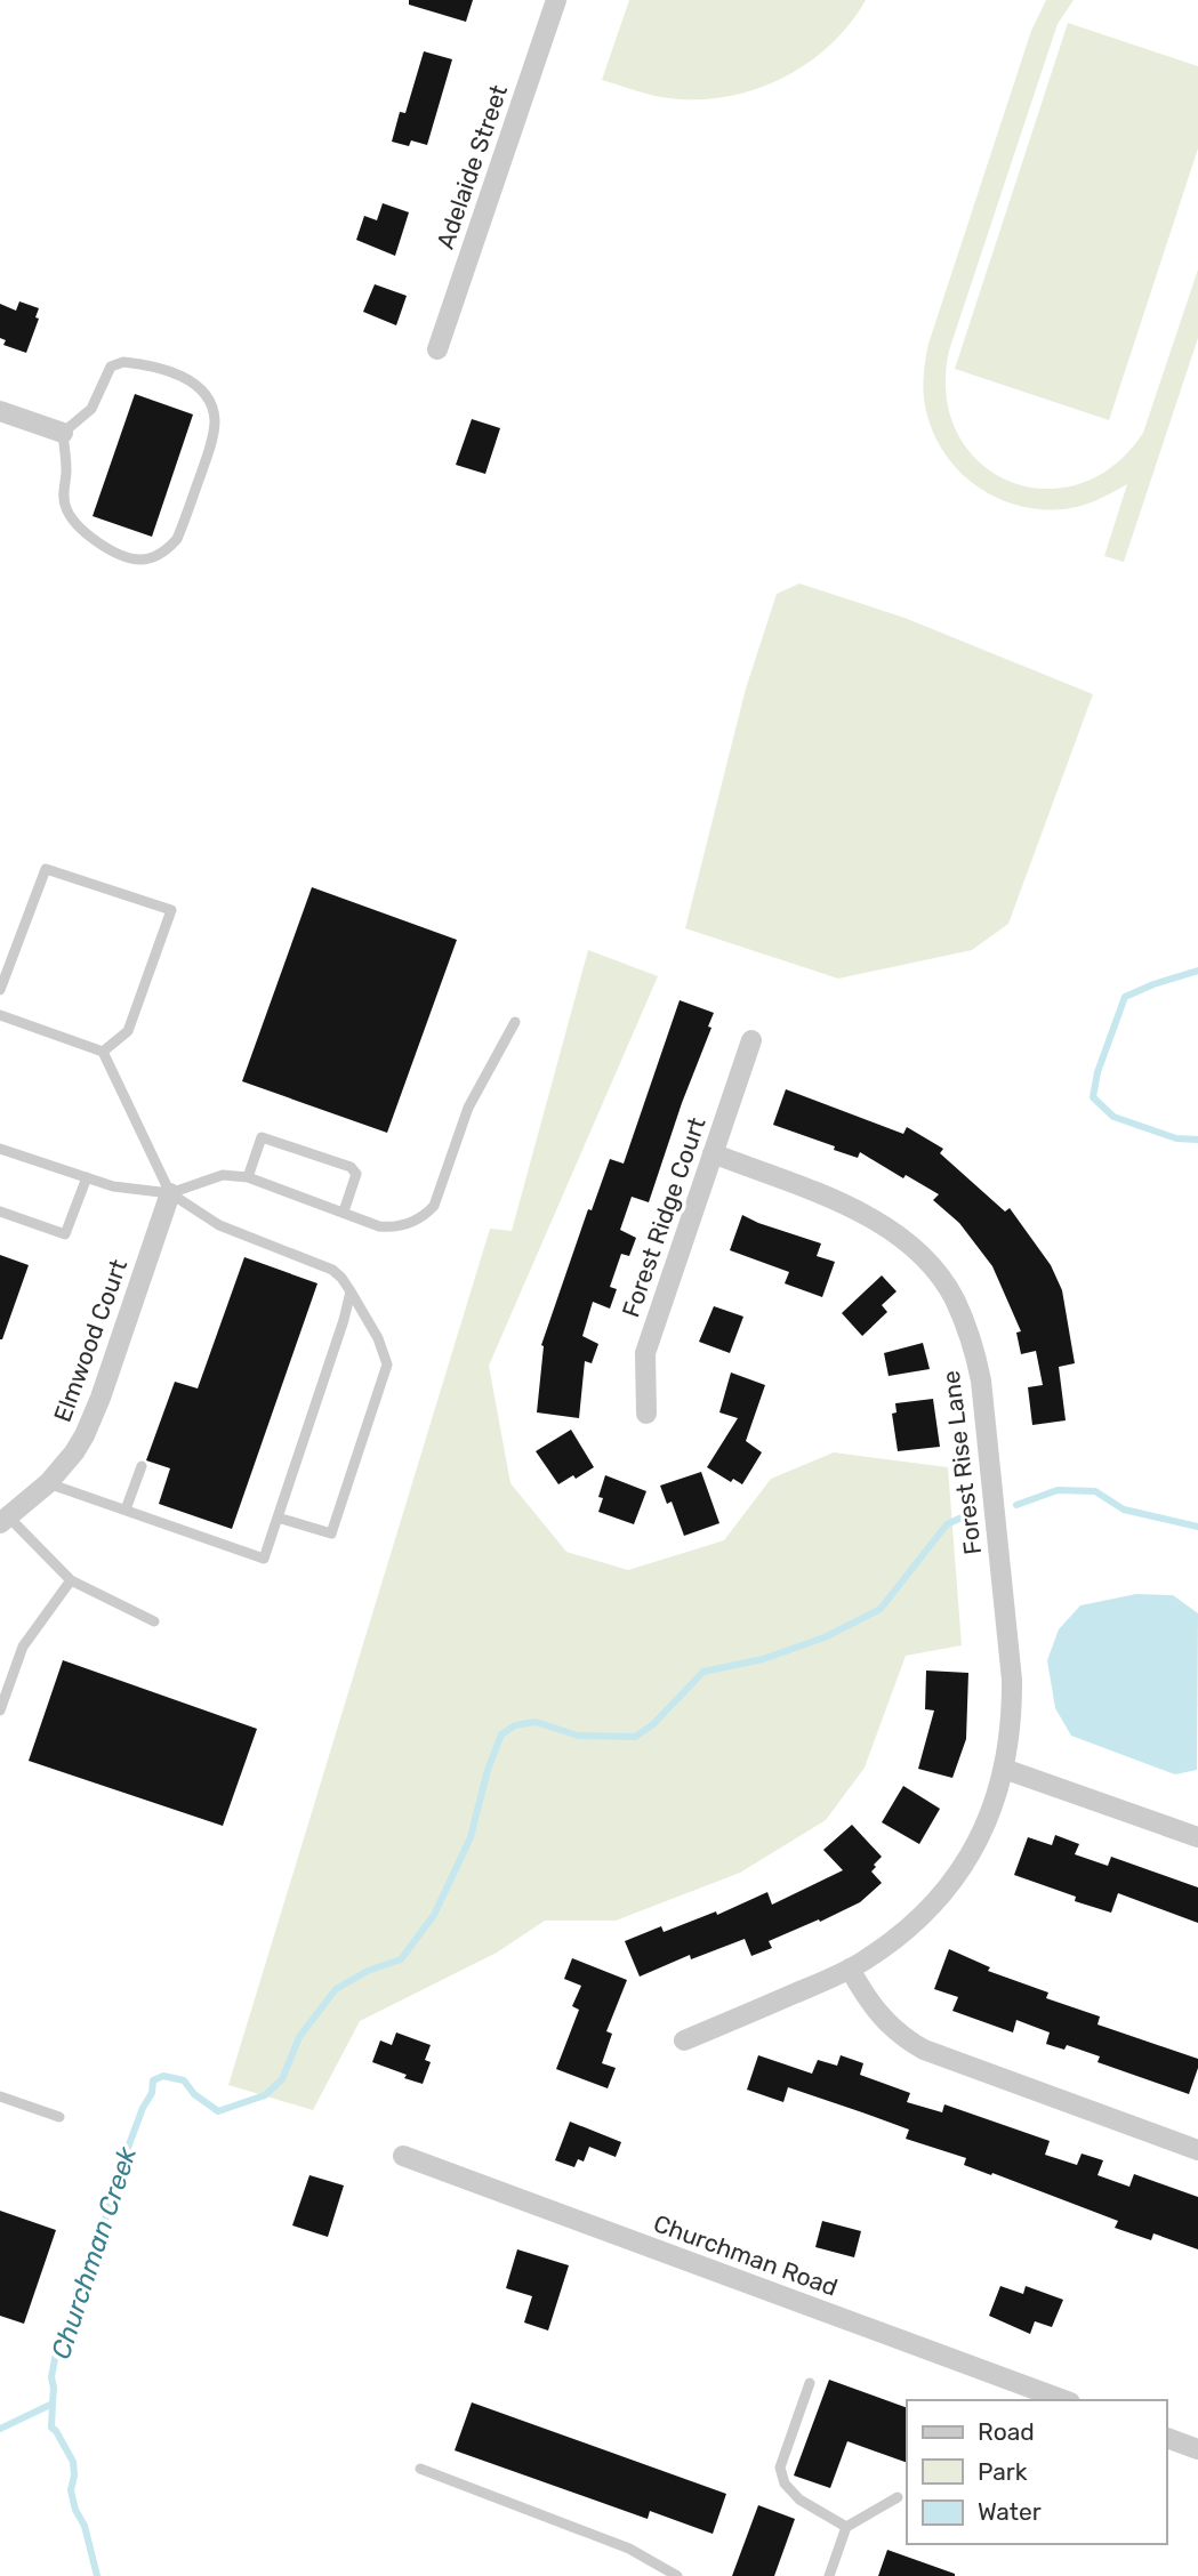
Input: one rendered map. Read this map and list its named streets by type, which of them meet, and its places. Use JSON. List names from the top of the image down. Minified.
{"streets":{"street":["Adelaide Street","Forest Ridge Court","Elmwood Court","Forest Rise Lane","Churchman Road"]},"crossings":[["Forest Ridge Court","Forest Rise Lane"]],"water":["Churchman Creek"],"legend":["Road","Park","Water"]}
